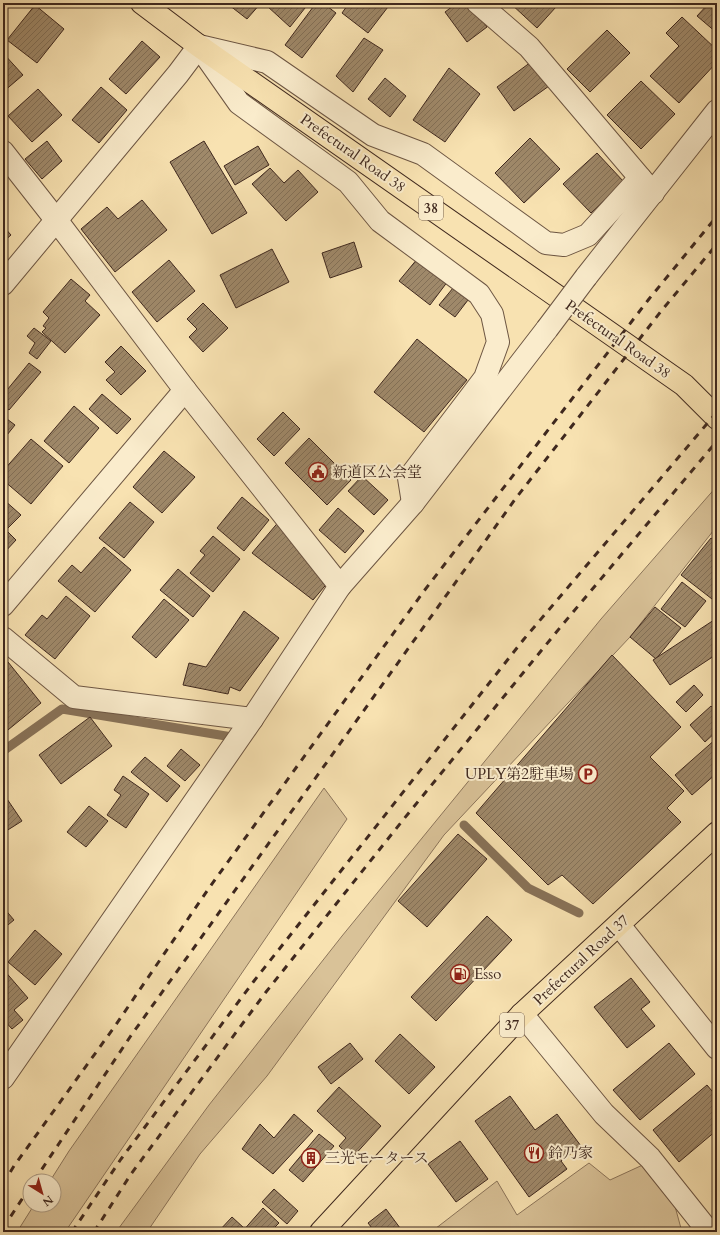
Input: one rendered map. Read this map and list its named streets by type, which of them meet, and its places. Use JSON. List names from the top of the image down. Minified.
{"streets":{"main road":["Prefectural Road 38","38","Prefectural Road 37","37"]},"places":{"public building":["新道区公会堂"],"parking":["UPLY第2駐車場"],"fuel station":["Esso"],"restaurant":["鈴乃家"],"building":["三光モータース"]},"north":"bottom right"}
